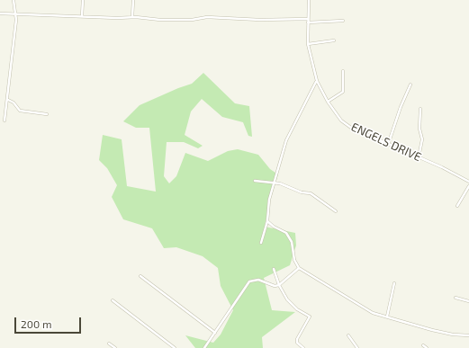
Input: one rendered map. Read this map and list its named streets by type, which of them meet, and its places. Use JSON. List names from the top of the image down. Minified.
{"streets":{"street":["ENGELS DRIVE"]},"scale_bar":"200 m"}
